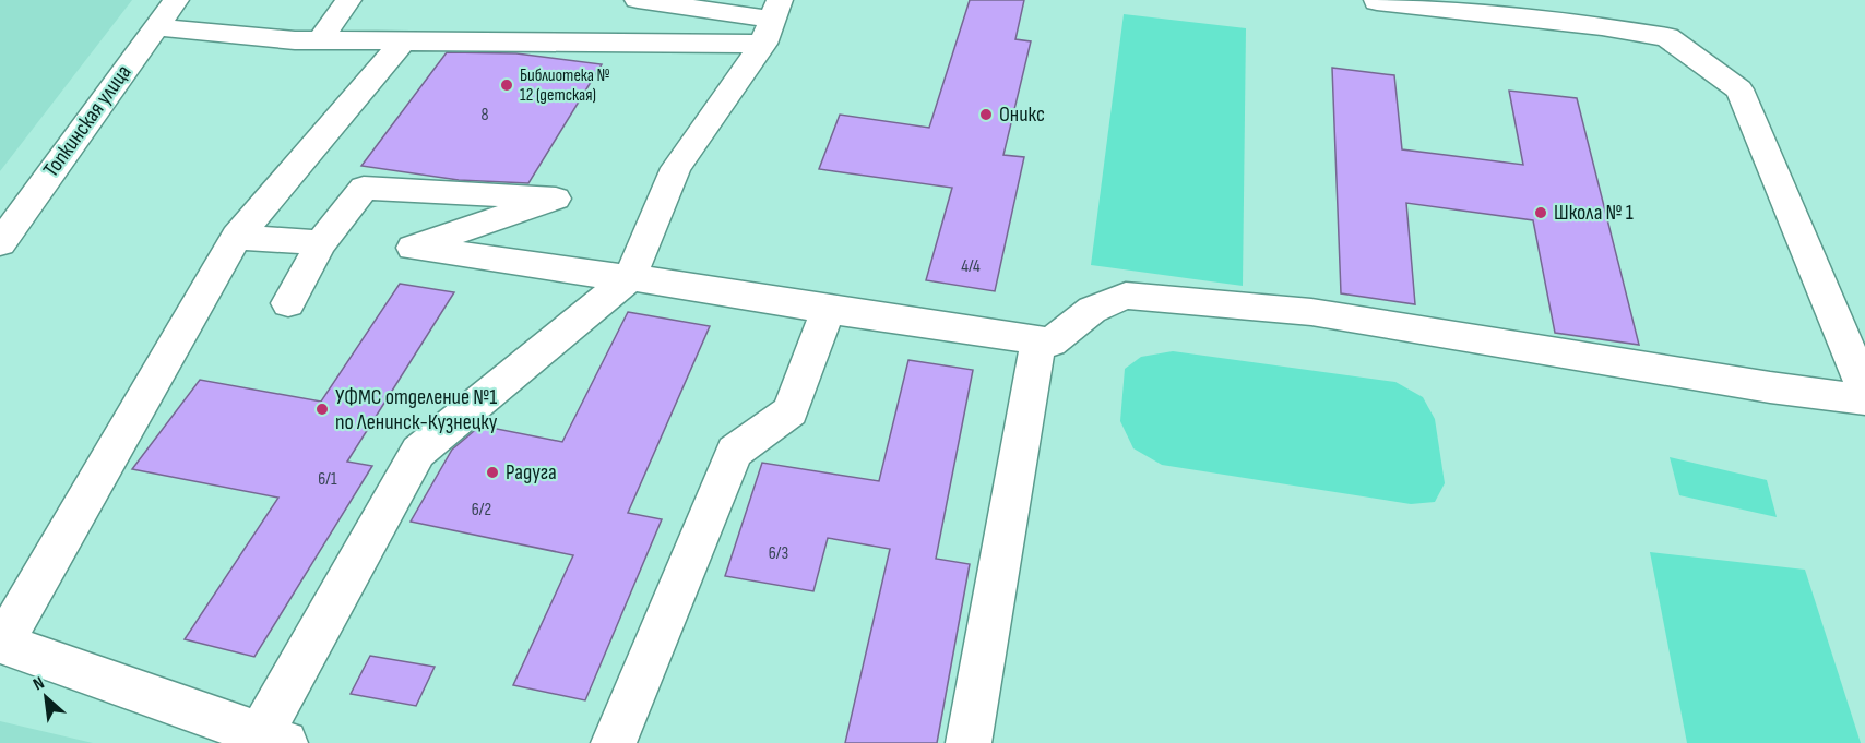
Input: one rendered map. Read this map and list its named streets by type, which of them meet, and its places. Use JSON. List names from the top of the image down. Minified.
{"streets":{"street":["Топкинская улица"]},"places":["Библиотека № 12 (детская)","Оникс","Школа № 1","УФМС отделение №1 по Ленинск-Кузнецку","Радуга"],"house_numbers":["8","4/4","6/1","6/2","6/3"],"north":"top left"}
